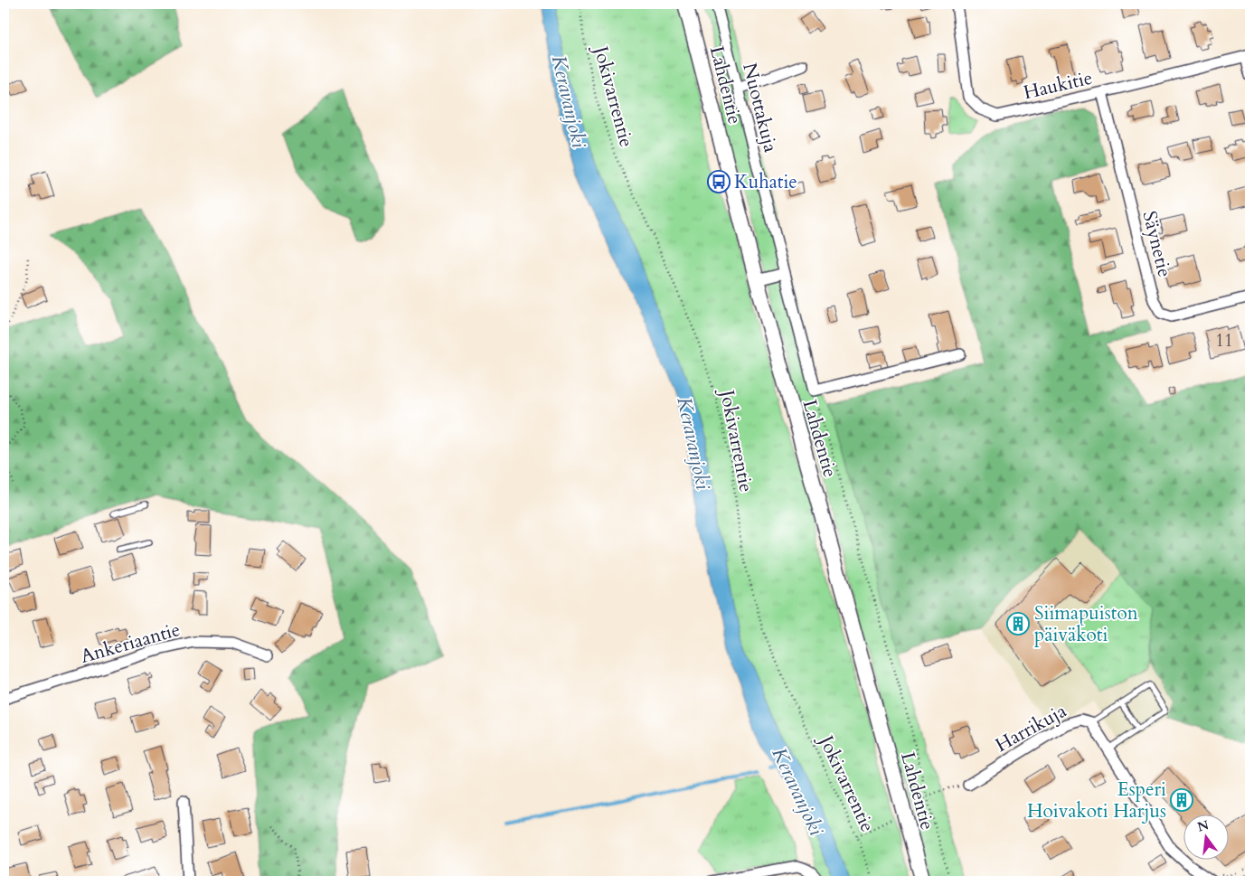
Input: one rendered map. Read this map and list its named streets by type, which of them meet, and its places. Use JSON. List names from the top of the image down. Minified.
{"streets":{"main road":["Lahdentie"],"street":["Haukitie","Nuottakuja","Säynetie","Ankeriaantie","Harrikuja"],"path":["Jokivarrentie"]},"crossings":[["Haukitie","Säynetie"]],"water":["Keravanjoki"],"places":{"bus stop":["Kuhatie"],"building":["Siimapuiston päiväkoti","Esperi Hoivakoti Harjus"]},"house_numbers":["11"],"north":"top"}
